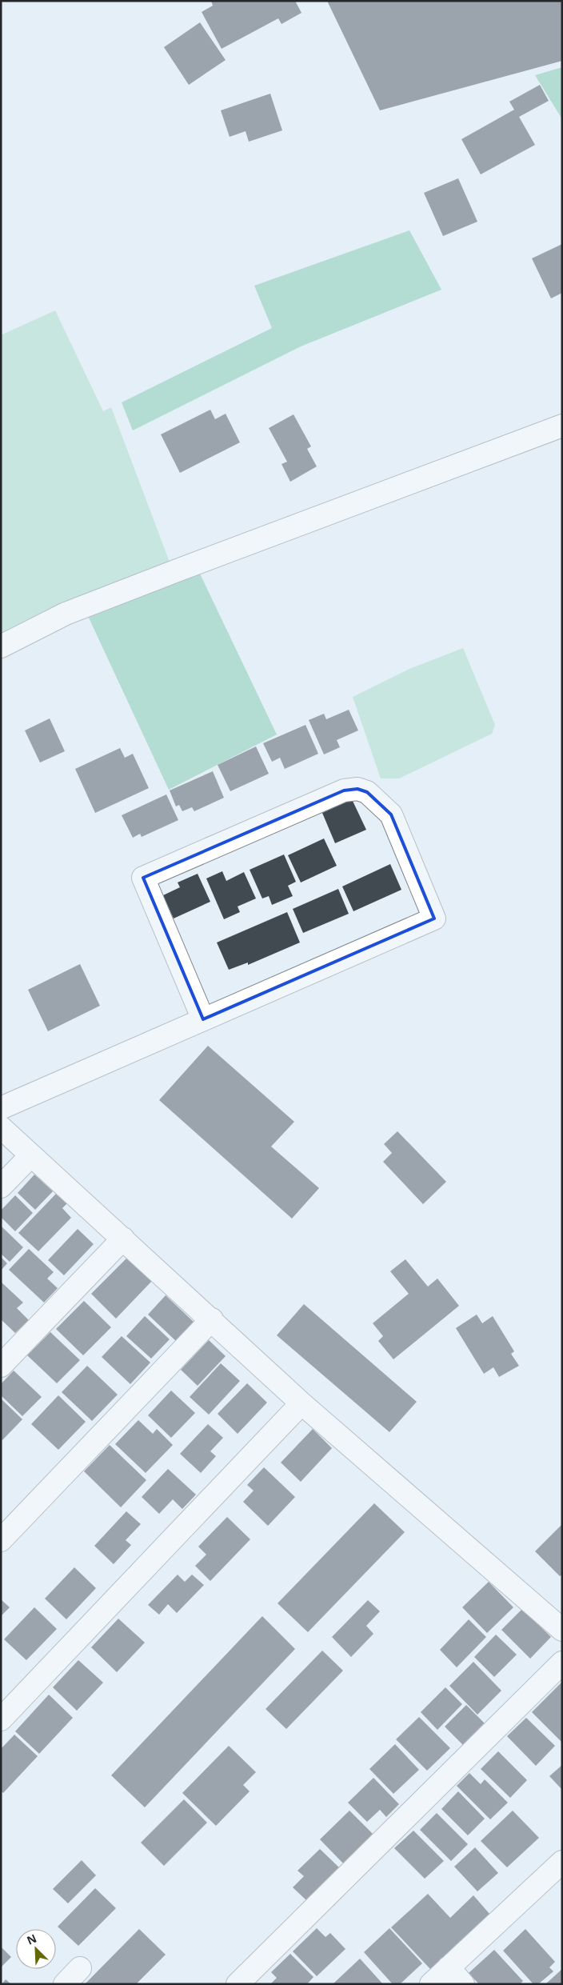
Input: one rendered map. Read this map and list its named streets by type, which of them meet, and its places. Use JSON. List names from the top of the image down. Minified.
{"north":"top left"}
